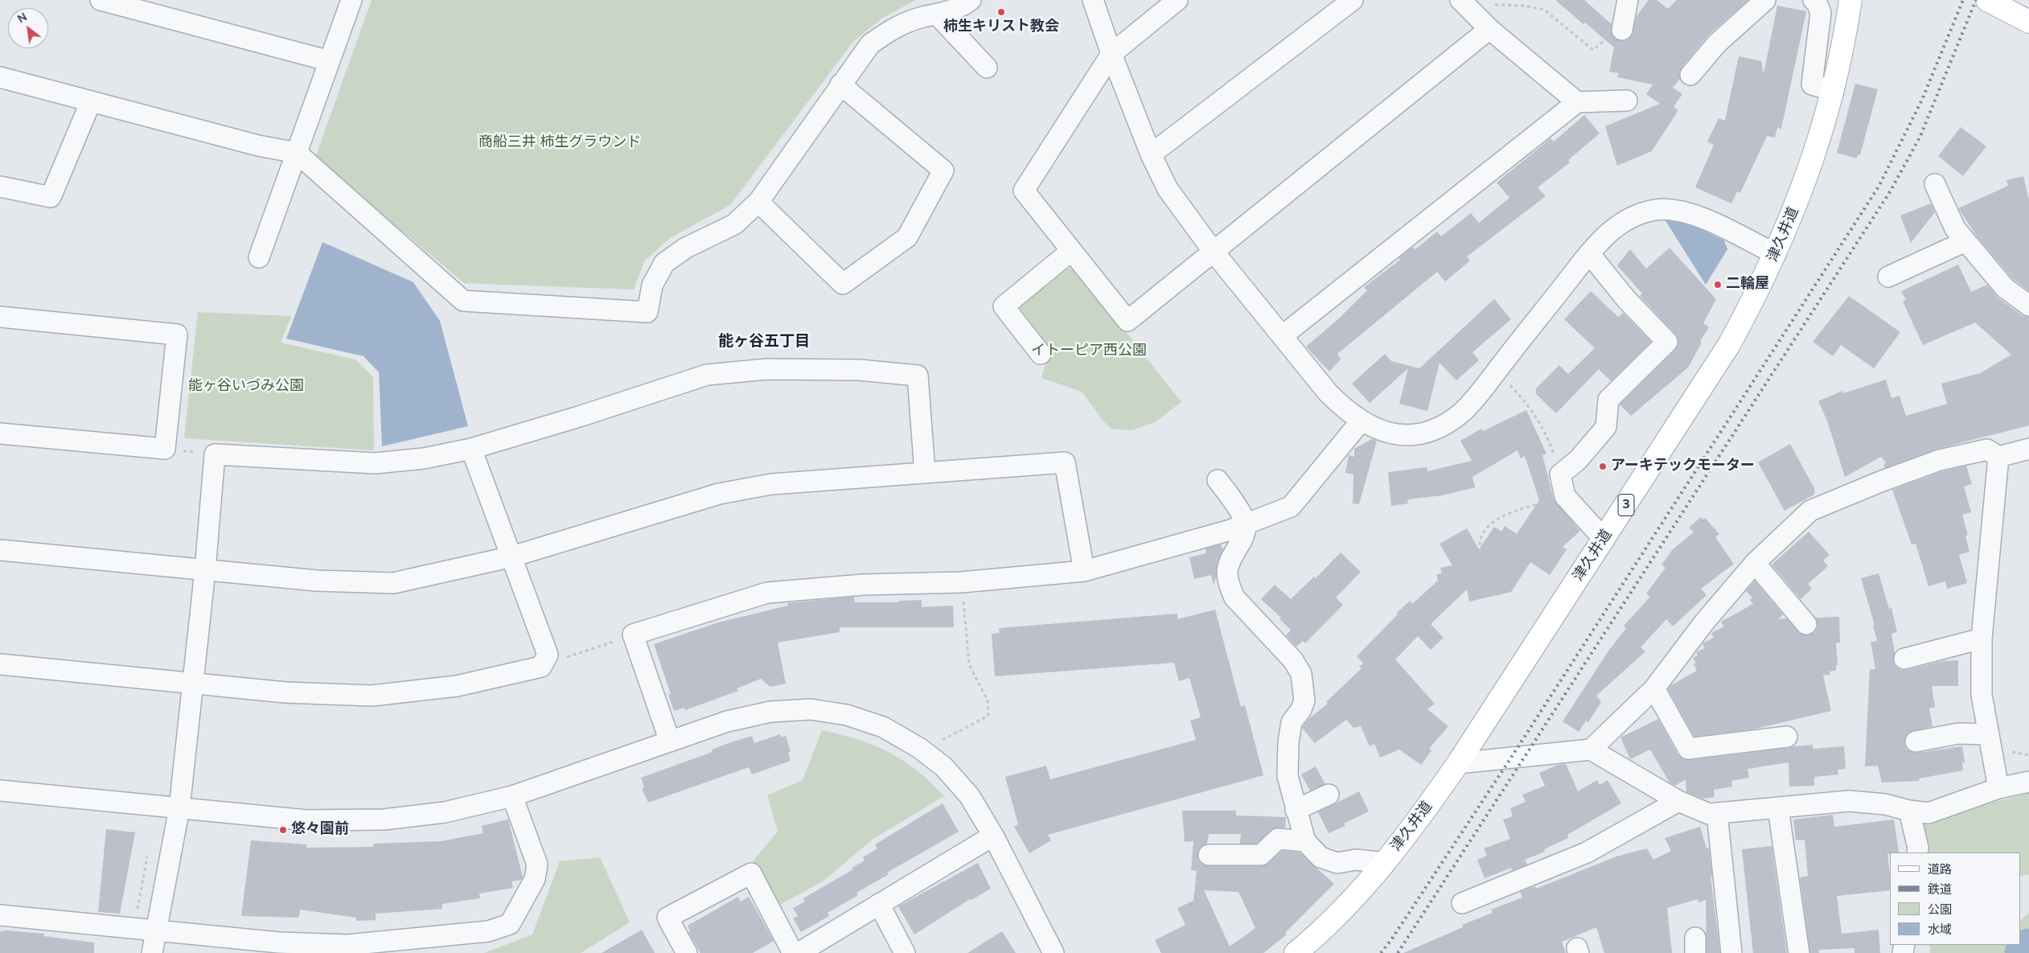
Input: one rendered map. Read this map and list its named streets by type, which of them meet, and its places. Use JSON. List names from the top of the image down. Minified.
{"streets":{"main road":["津久井道","3"]},"districts":["能ヶ谷五丁目"],"parks":["商船三井 柿生グラウンド","イトーピア西公園","能ヶ谷いづみ公園"],"places":["柿生キリスト教会","二輪屋","アーキテックモーター","悠々園前"],"legend":["道路","鉄道","公園","水域"],"north":"top left"}
